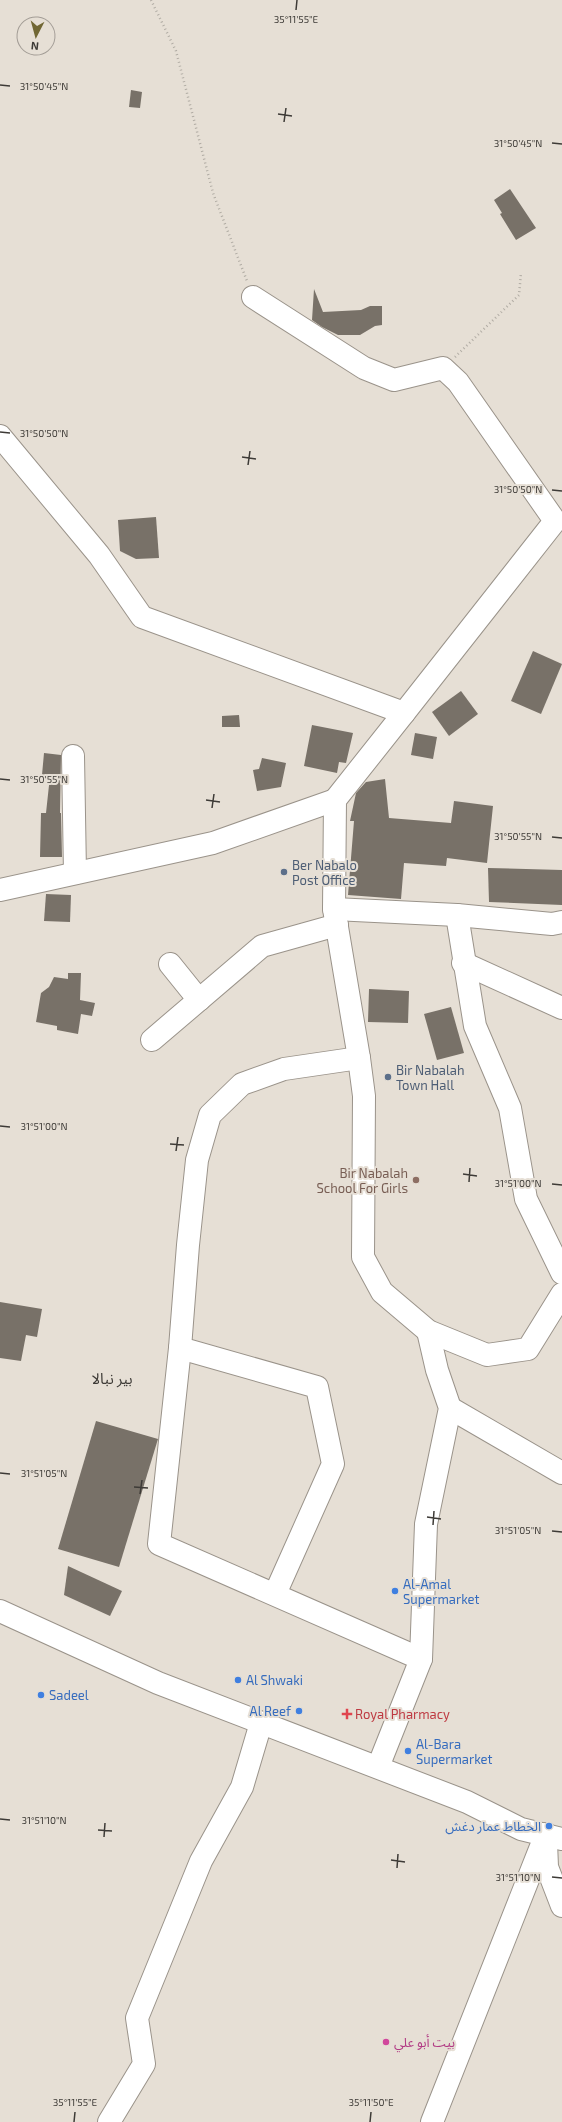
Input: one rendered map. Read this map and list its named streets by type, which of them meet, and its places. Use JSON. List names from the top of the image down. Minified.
{"districts":["بير نبالا"],"places":{"other":["Ber Nabalo Post Office","Bir Nabalah Town Hall","Bir Nabalah School For Girls","Al-Amal Supermarket","Al Shwaki","Sadeel","Al Reef","Al-Bara Supermarket","الخطاط عمار دغش","بيت أبو علي"],"health":["Royal Pharmacy"]},"north":"bottom","coordinates":["35°11'55\"E","31°50'45\"N","31°50'50\"N","31°50'55\"N","31°51'00\"N","31°51'05\"N","31°51'10\"N","35°11'50\"E"]}
